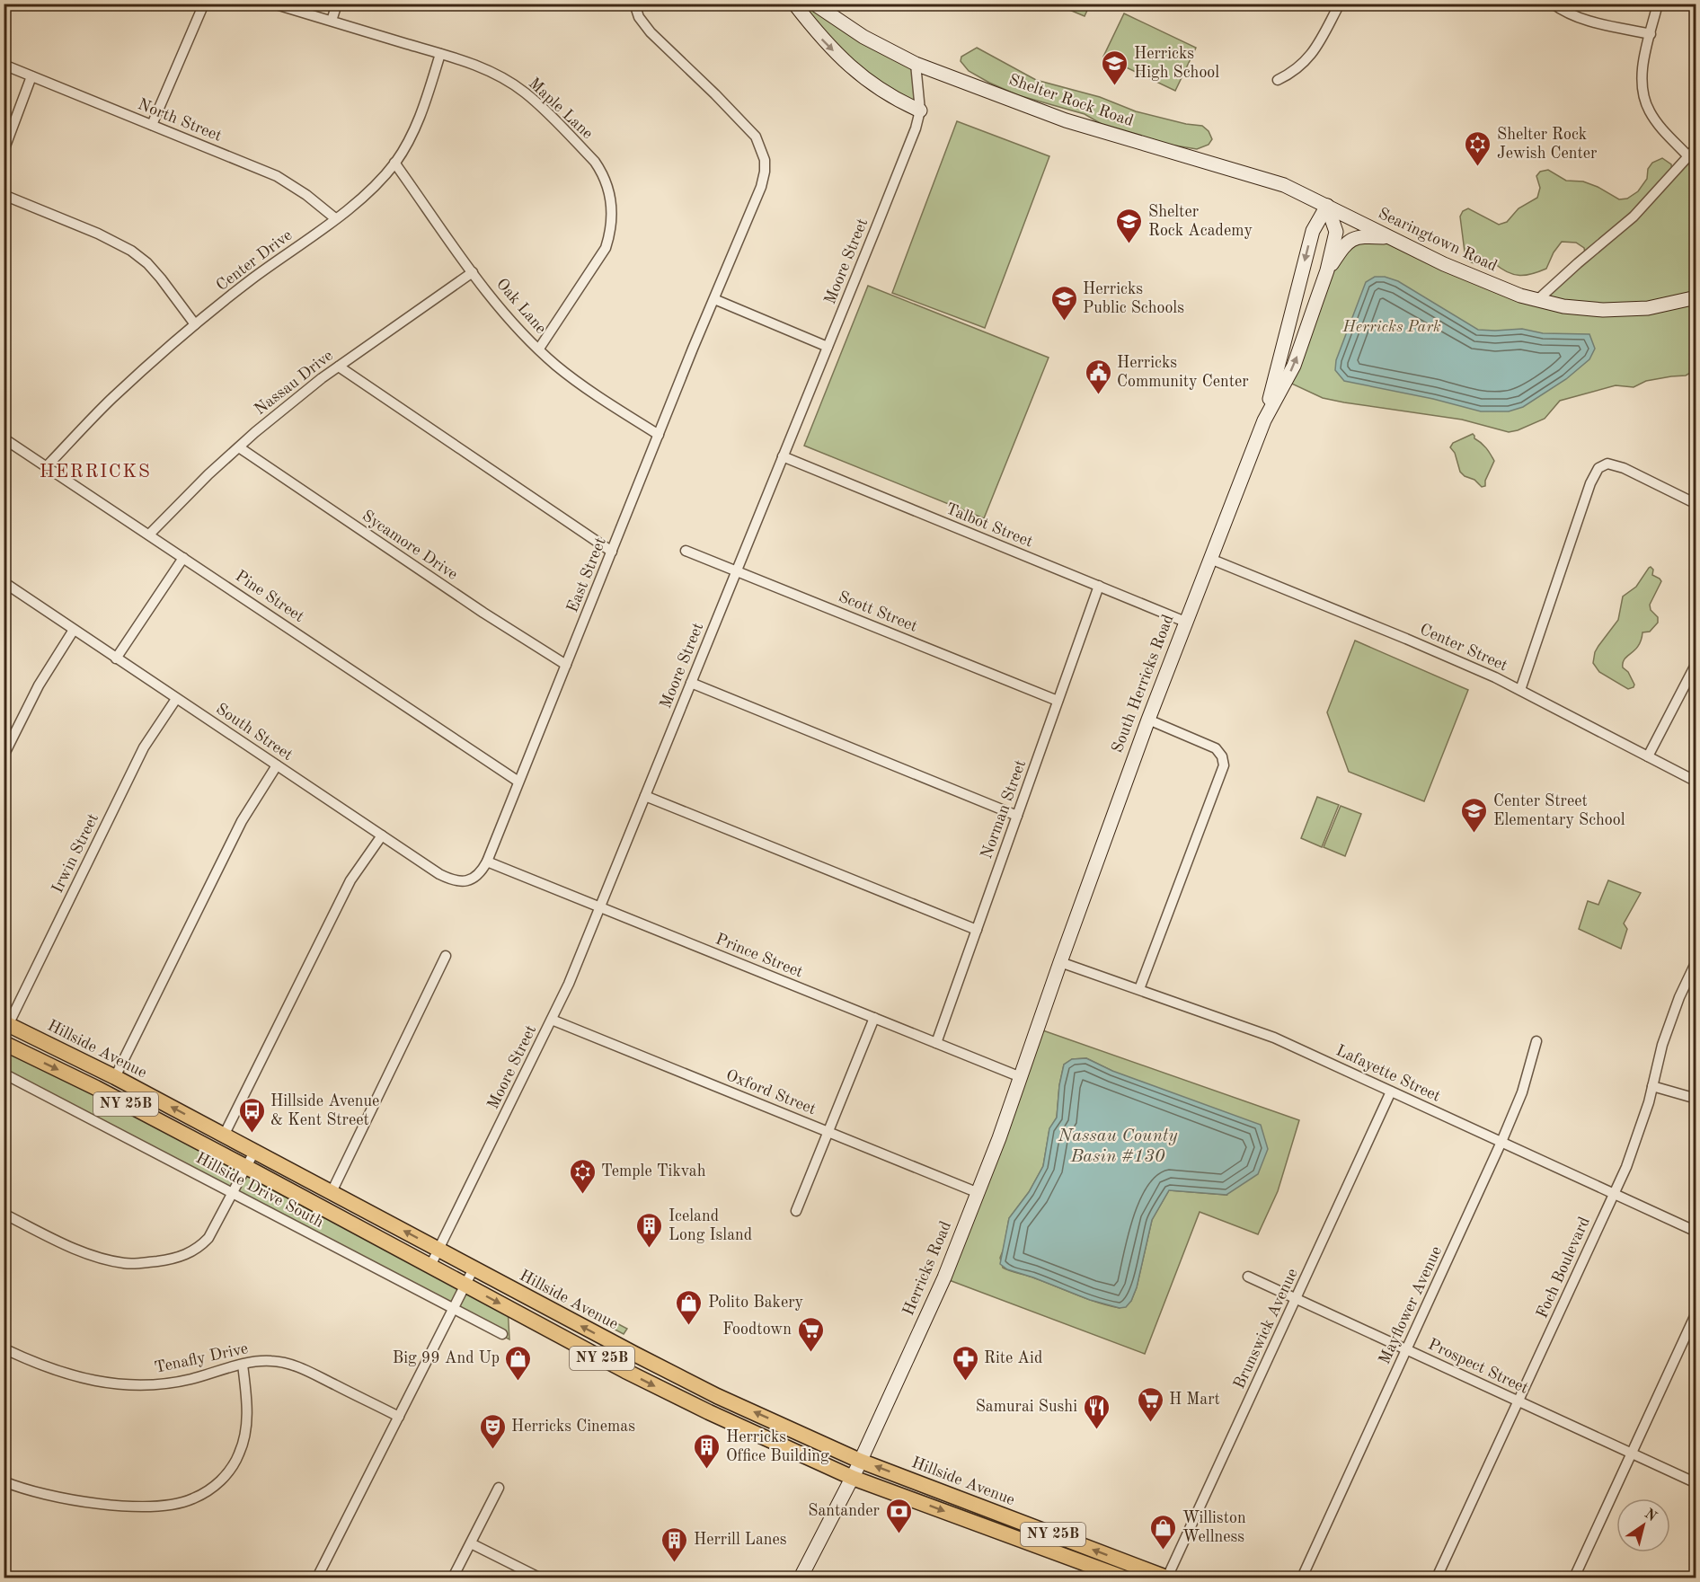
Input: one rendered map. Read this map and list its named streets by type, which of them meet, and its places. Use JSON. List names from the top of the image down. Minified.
{"streets":{"main road":["Shelter Rock Road","Searingtown Road","South Herricks Road","Hillside Avenue","NY 25B","Herricks Road"],"street":["Maple Lane","North Street","Center Drive","Moore Street","Oak Lane","Nassau Drive","Talbot Street","Sycamore Drive","East Street","Pine Street","Scott Street","Center Street","South Street","Norman Street","Irwin Street","Prince Street","Lafayette Street","Oxford Street","Hillside Drive South","Foch Boulevard","Mayflower Avenue","Brunswick Avenue","Tenafly Drive","Prospect Street"]},"crossings":[["Shelter Rock Road","Searingtown Road"],["Shelter Rock Road","Moore Street"],["Shelter Rock Road","South Herricks Road"],["Maple Lane","Center Drive"],["Maple Lane","Oak Lane"],["North Street","Center Drive"],["Searingtown Road","South Herricks Road"],["Center Drive","Oak Lane"],["Center Drive","Pine Street"],["Moore Street","Talbot Street"],["Moore Street","Scott Street"],["Moore Street","Prince Street"],["Moore Street","Hillside Avenue"],["Moore Street","Oxford Street"],["Oak Lane","Nassau Drive"],["Oak Lane","East Street"],["Nassau Drive","Sycamore Drive"],["Nassau Drive","Pine Street"],["Talbot Street","South Herricks Road"],["Talbot Street","Norman Street"],["Sycamore Drive","East Street"],["East Street","Pine Street"],["East Street","South Street"],["East Street","Prince Street"],["Scott Street","Norman Street"],["Center Street","South Herricks Road"],["South Herricks Road","Lafayette Street"],["South Herricks Road","Herricks Road"],["South Street","Irwin Street"],["South Street","Prince Street"],["Norman Street","Prince Street"],["Irwin Street","Hillside Avenue"],["Prince Street","Herricks Road"],["Hillside Avenue","Herricks Road"],["Hillside Avenue","Brunswick Avenue"],["Lafayette Street","Foch Boulevard"],["Lafayette Street","Herricks Road"],["Lafayette Street","Mayflower Avenue"],["Lafayette Street","Brunswick Avenue"],["Oxford Street","Herricks Road"],["Foch Boulevard","Prospect Street"],["Mayflower Avenue","Prospect Street"],["Brunswick Avenue","Prospect Street"]],"districts":["HERRICKS"],"water":["Nassau County Basin #130"],"parks":["Herricks Park"],"places":{"school or university":["Herricks High School","Shelter Rock Academy","Herricks Public Schools","Center Street Elementary School"],"synagogue":["Shelter Rock Jewish Center","Temple Tikvah"],"public building":["Herricks Community Center"],"bus stop":["Hillside Avenue & Kent Street"],"building":["Iceland Long Island","Herricks Office Building","Herrill Lanes"],"shop":["Polito Bakery","Big 99 And Up","Williston Wellness"],"supermarket":["Foodtown","H Mart"],"pharmacy":["Rite Aid"],"restaurant":["Samurai Sushi"],"theatre":["Herricks Cinemas"],"bank":["Santander"]},"north":"top right"}
